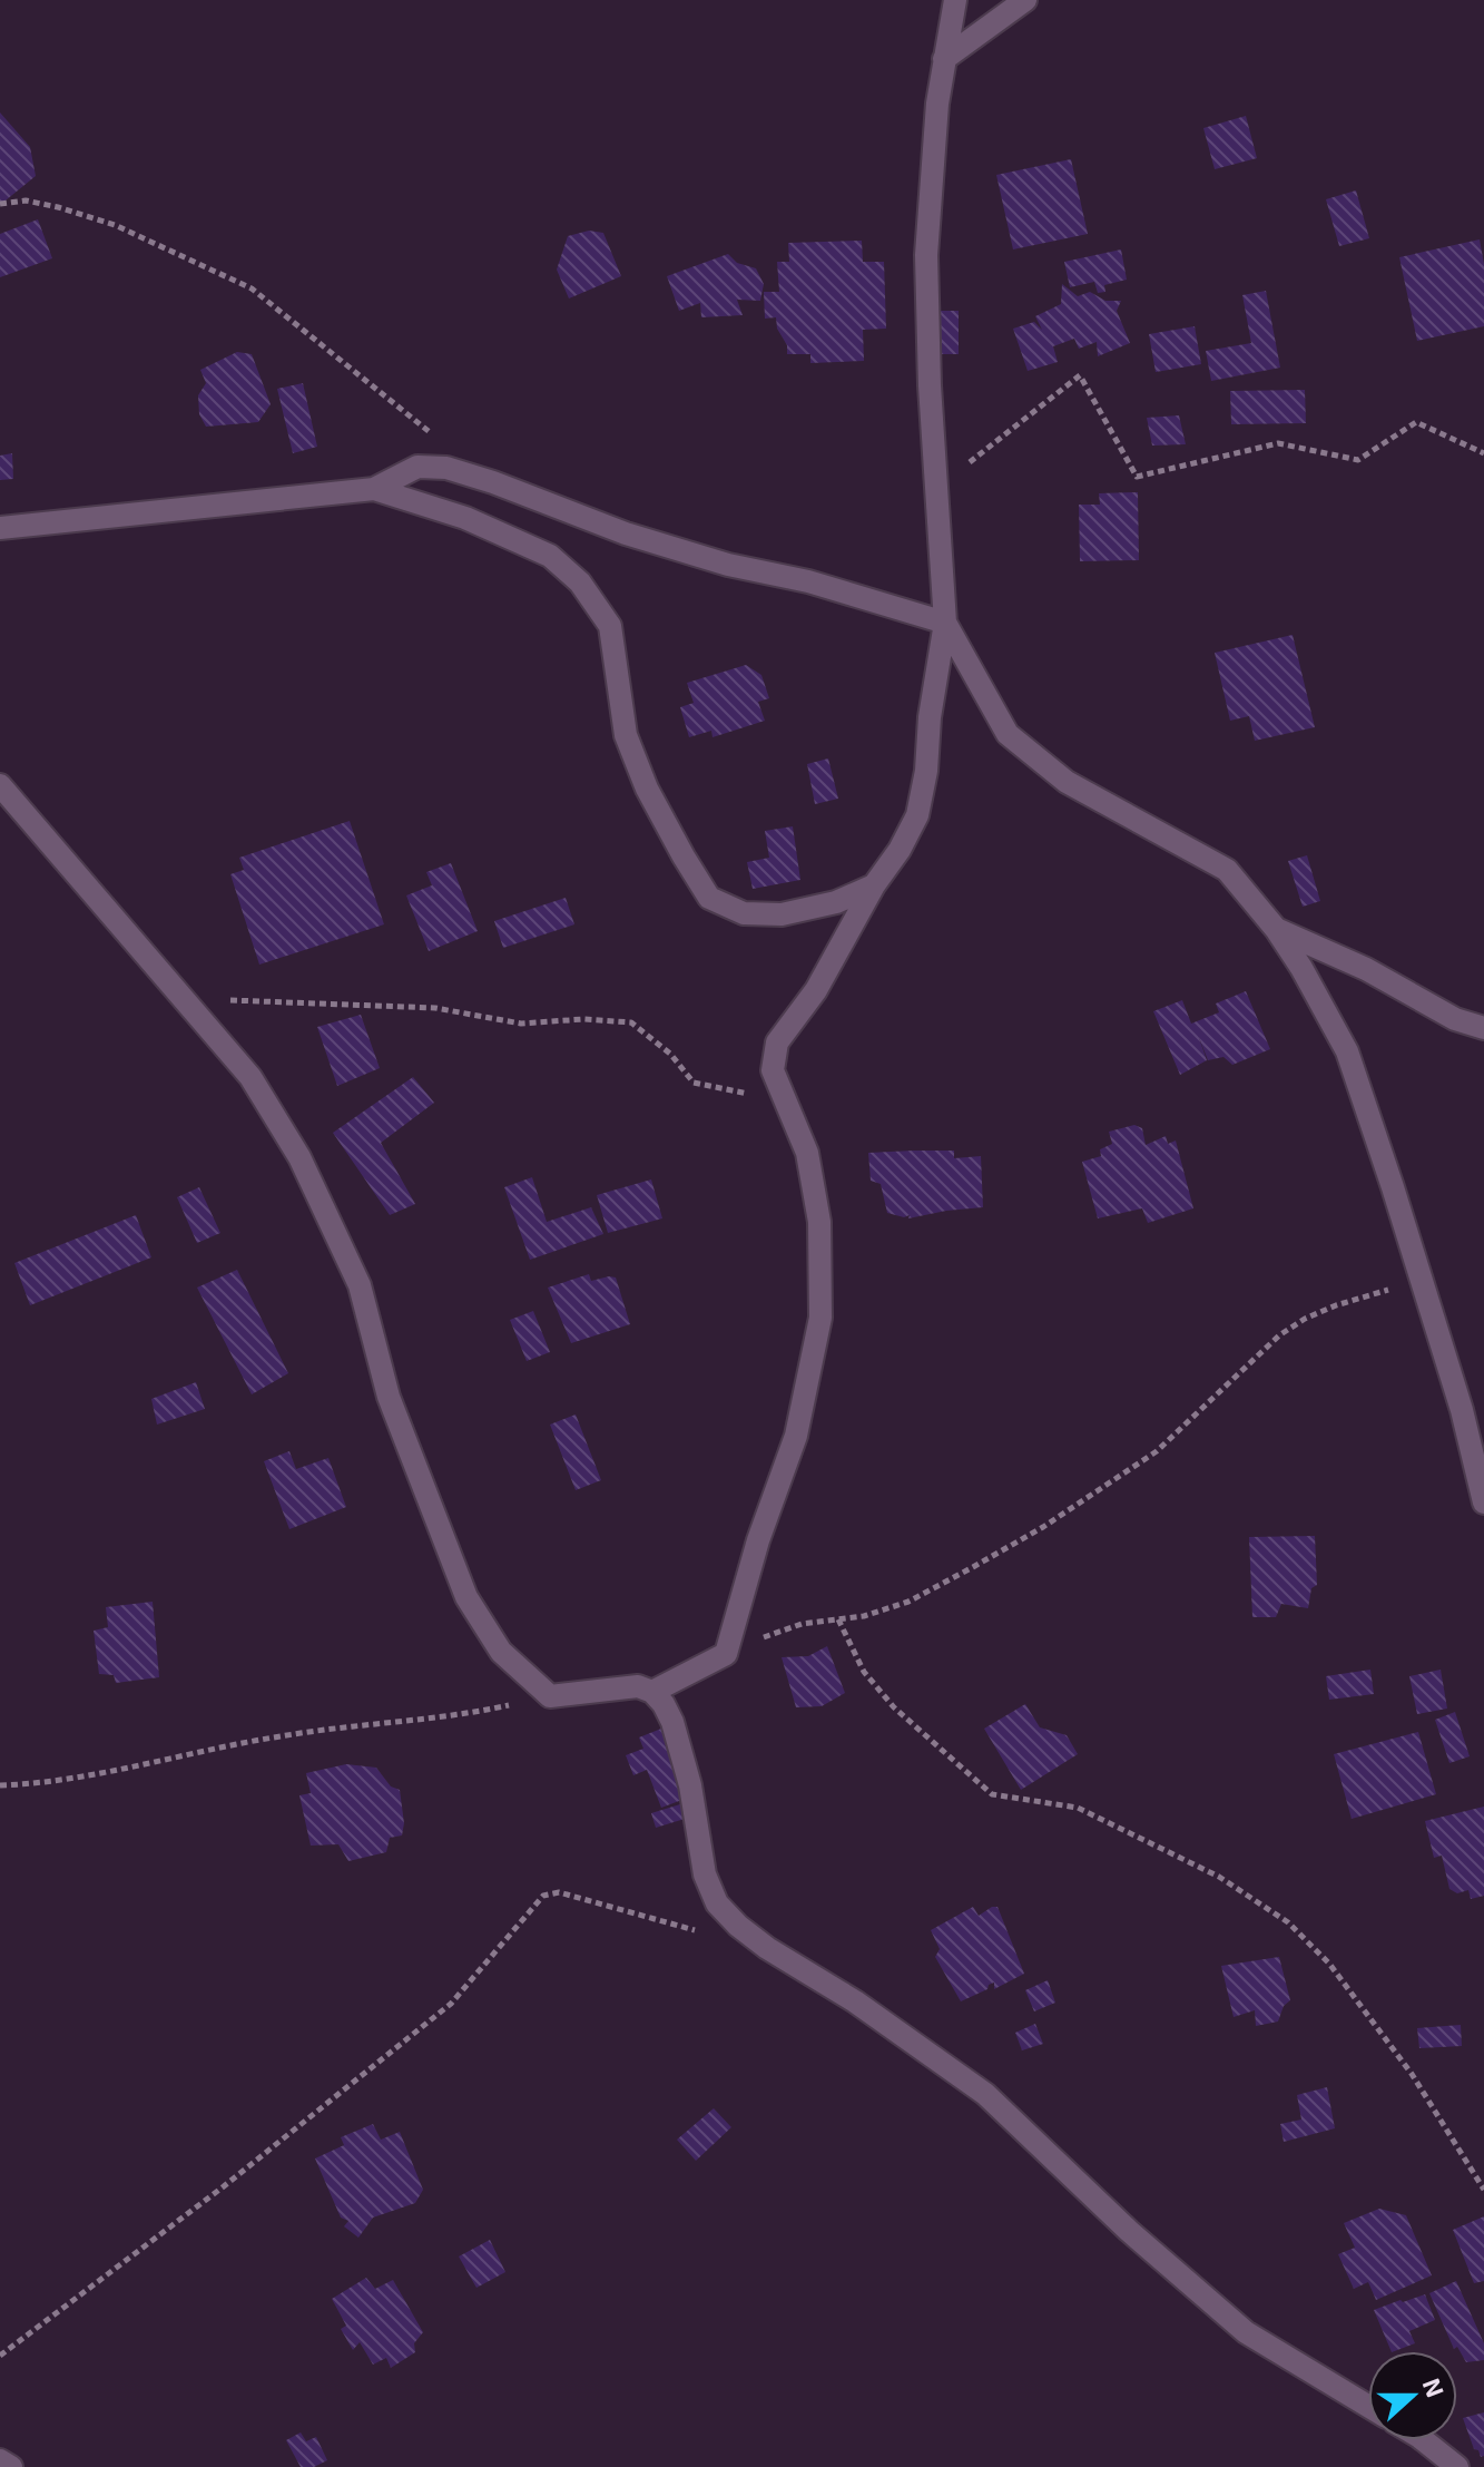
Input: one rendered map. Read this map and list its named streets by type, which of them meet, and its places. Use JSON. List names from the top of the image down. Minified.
{"north":"right"}
